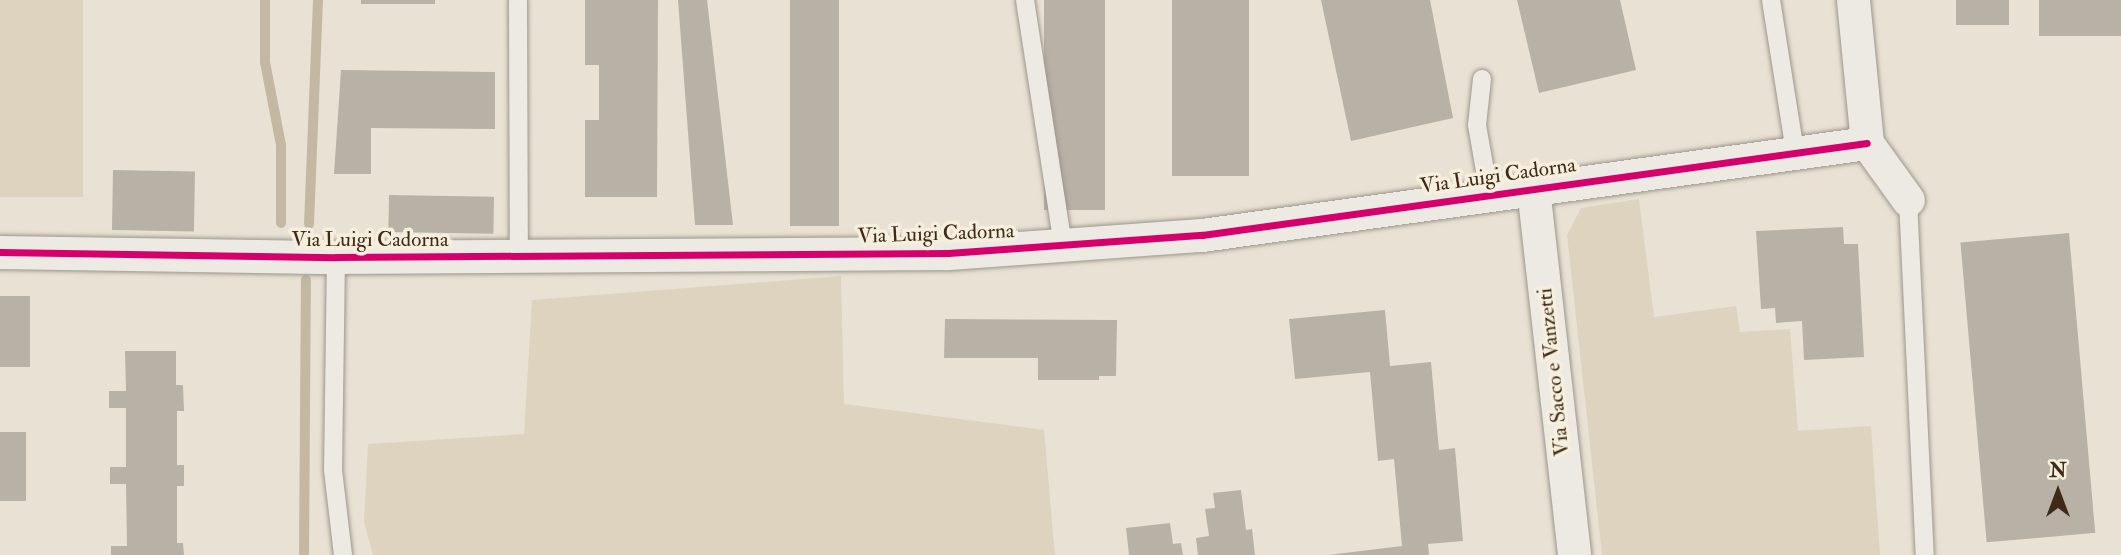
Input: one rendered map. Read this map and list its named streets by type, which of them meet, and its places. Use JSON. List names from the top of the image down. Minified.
{"streets":{"street":["Via Luigi Cadorna","Via Sacco e Vanzetti"]},"crossings":[["Via Luigi Cadorna","Via Sacco e Vanzetti"]],"north":"top"}
